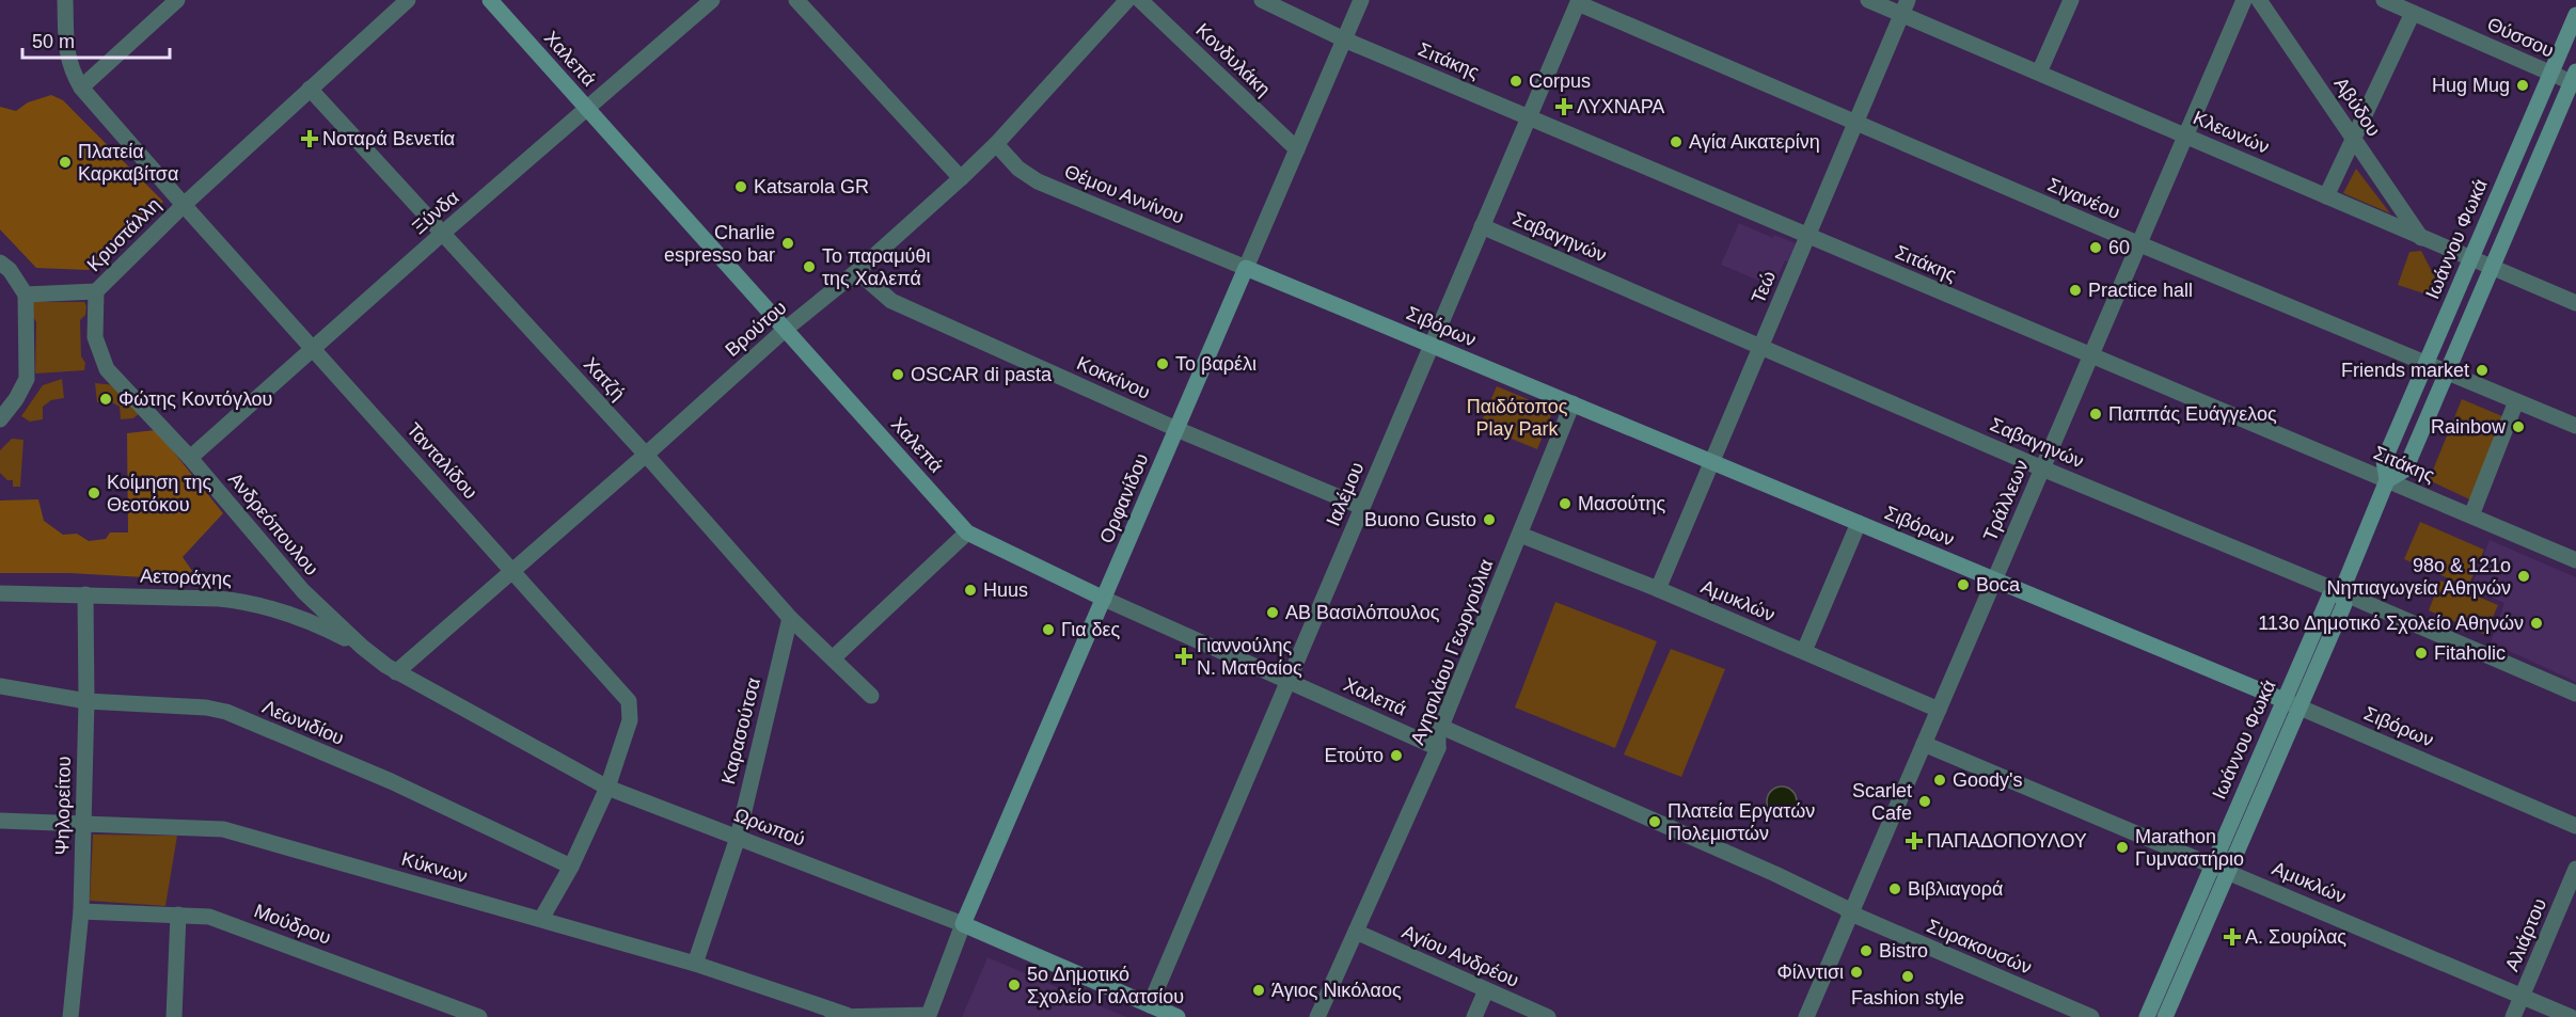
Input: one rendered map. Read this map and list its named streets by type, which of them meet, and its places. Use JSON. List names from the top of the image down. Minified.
{"streets":{"street":["Θύσσου","Χαλεπά","Κονδυλάκη","Σιτάκης","Αβύδου","Κλεωνών","Θέμου Αννίνου","Σιγανέου","Ξύνδα","Κρυστάλλη","Σαβαγηνών","Ιωάννου Φωκά","Τεώ","Σιβόρων","Βρούτου","Κοκκίνου","Χατζή","Τανταλίδου","Ιαλέμου","Ορφανίδου","Τράλλεων","Ανδρεόπουλου","Αετοράχης","Αμυκλών","Αγησιλάου Γεωργούλια","Λεωνιδίου","Καρασούτσα","Ψηλορείτου","Ωρωπού","Κύκνων","Μούδρου","Αλιάρτου","Συρακουσών","Αγίου Ανδρέου"]},"crossings":[["Θύσσου","Ιωάννου Φωκά"],["Χαλεπά","Ξύνδα"],["Χαλεπά","Βρούτου"],["Χαλεπά","Ιαλέμου"],["Χαλεπά","Ορφανίδου"],["Χαλεπά","Αγησιλάου Γεωργούλια"],["Κονδυλάκη","Ορφανίδου"],["Σιτάκης","Ιωάννου Φωκά"],["Σιτάκης","Τεώ"],["Σιτάκης","Ιαλέμου"],["Σιτάκης","Ορφανίδου"],["Σιτάκης","Τράλλεων"],["Αβύδου","Κλεωνών"],["Κλεωνών","Ιωάννου Φωκά"],["Κλεωνών","Τεώ"],["Κλεωνών","Τράλλεων"],["Θέμου Αννίνου","Σιβόρων"],["Θέμου Αννίνου","Βρούτου"],["Θέμου Αννίνου","Ορφανίδου"],["Σιγανέου","Ιωάννου Φωκά"],["Σιγανέου","Τεώ"],["Σιγανέου","Ιαλέμου"],["Σιγανέου","Τράλλεων"],["Ξύνδα","Χατζή"],["Ξύνδα","Τανταλίδου"],["Ξύνδα","Ανδρεόπουλου"],["Κρυστάλλη","Χατζή"],["Κρυστάλλη","Τανταλίδου"],["Κρυστάλλη","Ανδρεόπουλου"],["Σαβαγηνών","Ιωάννου Φωκά"],["Σαβαγηνών","Τεώ"],["Σαβαγηνών","Ιαλέμου"],["Σαβαγηνών","Τράλλεων"],["Ιωάννου Φωκά","Σιβόρων"],["Ιωάννου Φωκά","Αμυκλών"],["Τεώ","Σιβόρων"],["Τεώ","Αμυκλών"],["Σιβόρων","Ιαλέμου"],["Σιβόρων","Ορφανίδου"],["Σιβόρων","Τράλλεων"],["Σιβόρων","Αγησιλάου Γεωργούλια"],["Βρούτου","Κοκκίνου"],["Βρούτου","Χατζή"],["Βρούτου","Τανταλίδου"],["Βρούτου","Ωρωπού"],["Κοκκίνου","Ιαλέμου"],["Κοκκίνου","Ορφανίδου"],["Χατζή","Καρασούτσα"],["Τανταλίδου","Λεωνιδίου"],["Τανταλίδου","Ωρωπού"],["Τανταλίδου","Κύκνων"],["Ιαλέμου","Ωρωπού"],["Ορφανίδου","Ωρωπού"],["Ορφανίδου","Κύκνων"],["Τράλλεων","Αμυκλών"],["Τράλλεων","Συρακουσών"],["Ανδρεόπουλου","Αετοράχης"],["Ανδρεόπουλου","Ωρωπού"],["Αετοράχης","Ψηλορείτου"],["Αετοράχης","Ωρωπού"],["Αμυκλών","Αγησιλάου Γεωργούλια"],["Αμυκλών","Αλιάρτου"],["Αγησιλάου Γεωργούλια","Συρακουσών"],["Αγησιλάου Γεωργούλια","Αγίου Ανδρέου"],["Λεωνιδίου","Ψηλορείτου"],["Καρασούτσα","Ωρωπού"],["Καρασούτσα","Κύκνων"],["Ψηλορείτου","Κύκνων"],["Ψηλορείτου","Μούδρου"]],"parks":["Παιδότοπος Play Park"],"places":{"other":["Corpus","Hug Mug","Αγία Αικατερίνη","Πλατεία Καρκαβίτσα","Katsarola GR","Charlie espresso bar","60","Το παραμύθι της Χαλεπά","Practice hall","Το βαρέλι","Friends market","OSCAR di pasta","Φώτης Κοντόγλου","Παππάς Ευάγγελος","Rainbow","Κοίμηση της Θεοτόκου","Μασούτης","Buono Gusto","98ο & 121ο Νηπιαγωγεία Αθηνών","Boca","Huus","ΑΒ Βασιλόπουλος","113ο Δημοτικό Σχολείο Αθηνών","Για δες","Fitaholic","Ετούτο","Goody's","Scarlet Cafe","Πλατεία Εργατών Πολεμιστών","Marathon Γυμναστήριο","Βιβλιαγορά","Bistro","Φίλντισι","Fashion style","5ο Δημοτικό Σχολείο Γαλατσίου","Άγιος Νικόλαος"],"health":["ΛΥΧΝΑΡΑ","Νοταρά Βενετία","Γιαννούλης Ν. Ματθαίος","ΠΑΠΑΔΟΠΟΥΛΟΥ","Α. Σουρίλας"]},"scale_bar":"50 m"}
